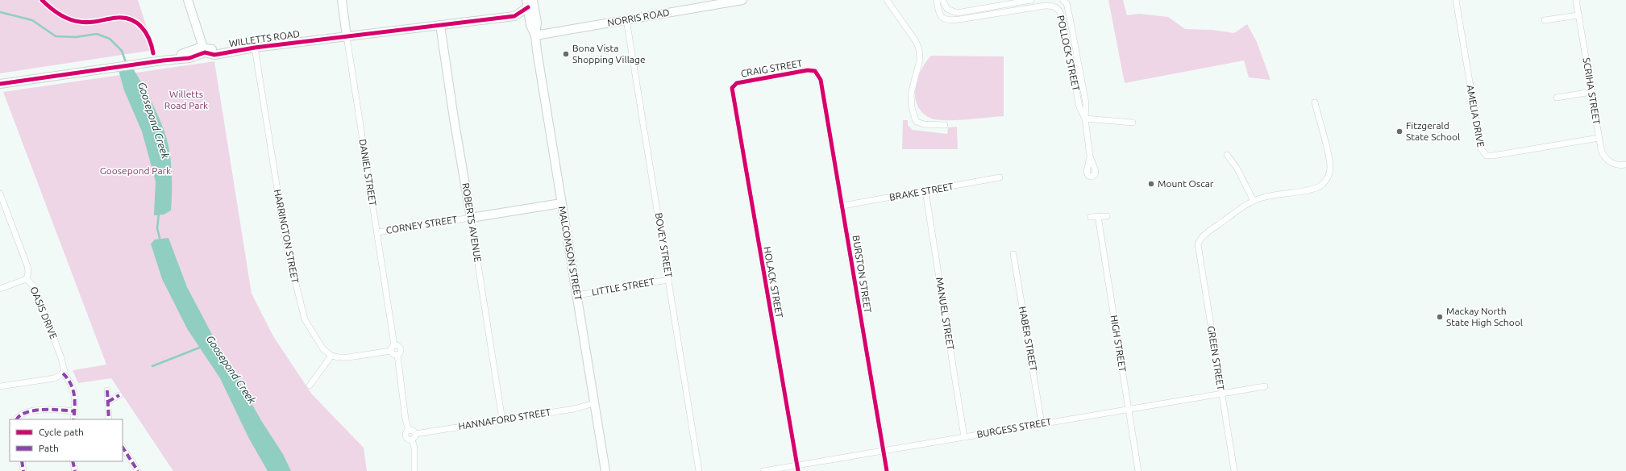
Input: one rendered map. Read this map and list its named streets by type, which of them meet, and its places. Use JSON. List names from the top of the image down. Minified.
{"streets":{"street":["NORRIS ROAD","WILLETTS ROAD","POLLOCK STREET","CRAIG STREET","SCRIHA STREET","AMELIA DRIVE","DANIEL STREET","BRAKE STREET","ROBERTS AVENUE","CORNEY STREET","HARRINGTON STREET","BOVEY STREET","MALCOMSON STREET","BURSTON STREET","HOLACK STREET","LITTLE STREET","OASIS DRIVE","MANUEL STREET","HABER STREET","HIGH STREET","GREEN STREET","HANNAFORD STREET","BURGESS STREET"]},"crossings":[["NORRIS ROAD","BOVEY STREET"],["NORRIS ROAD","MALCOMSON STREET"],["WILLETTS ROAD","DANIEL STREET"],["WILLETTS ROAD","ROBERTS AVENUE"],["WILLETTS ROAD","HARRINGTON STREET"],["WILLETTS ROAD","MALCOMSON STREET"],["CRAIG STREET","BURSTON STREET"],["CRAIG STREET","HOLACK STREET"],["SCRIHA STREET","AMELIA DRIVE"],["DANIEL STREET","CORNEY STREET"],["BRAKE STREET","BURSTON STREET"],["BRAKE STREET","MANUEL STREET"],["ROBERTS AVENUE","CORNEY STREET"],["ROBERTS AVENUE","HANNAFORD STREET"],["CORNEY STREET","MALCOMSON STREET"],["BOVEY STREET","LITTLE STREET"],["MALCOMSON STREET","LITTLE STREET"],["MALCOMSON STREET","HANNAFORD STREET"],["BURSTON STREET","BURGESS STREET"],["HOLACK STREET","BURGESS STREET"],["MANUEL STREET","BURGESS STREET"],["HABER STREET","BURGESS STREET"],["HIGH STREET","BURGESS STREET"],["GREEN STREET","BURGESS STREET"]],"water":["Goosepond Creek"],"parks":["Willetts Road Park","Goosepond Park"],"places":["Bona Vista Shopping Village","Fitzgerald State School","Mount Oscar","Mackay North State High School"],"legend":["Cycle path","Path"]}
